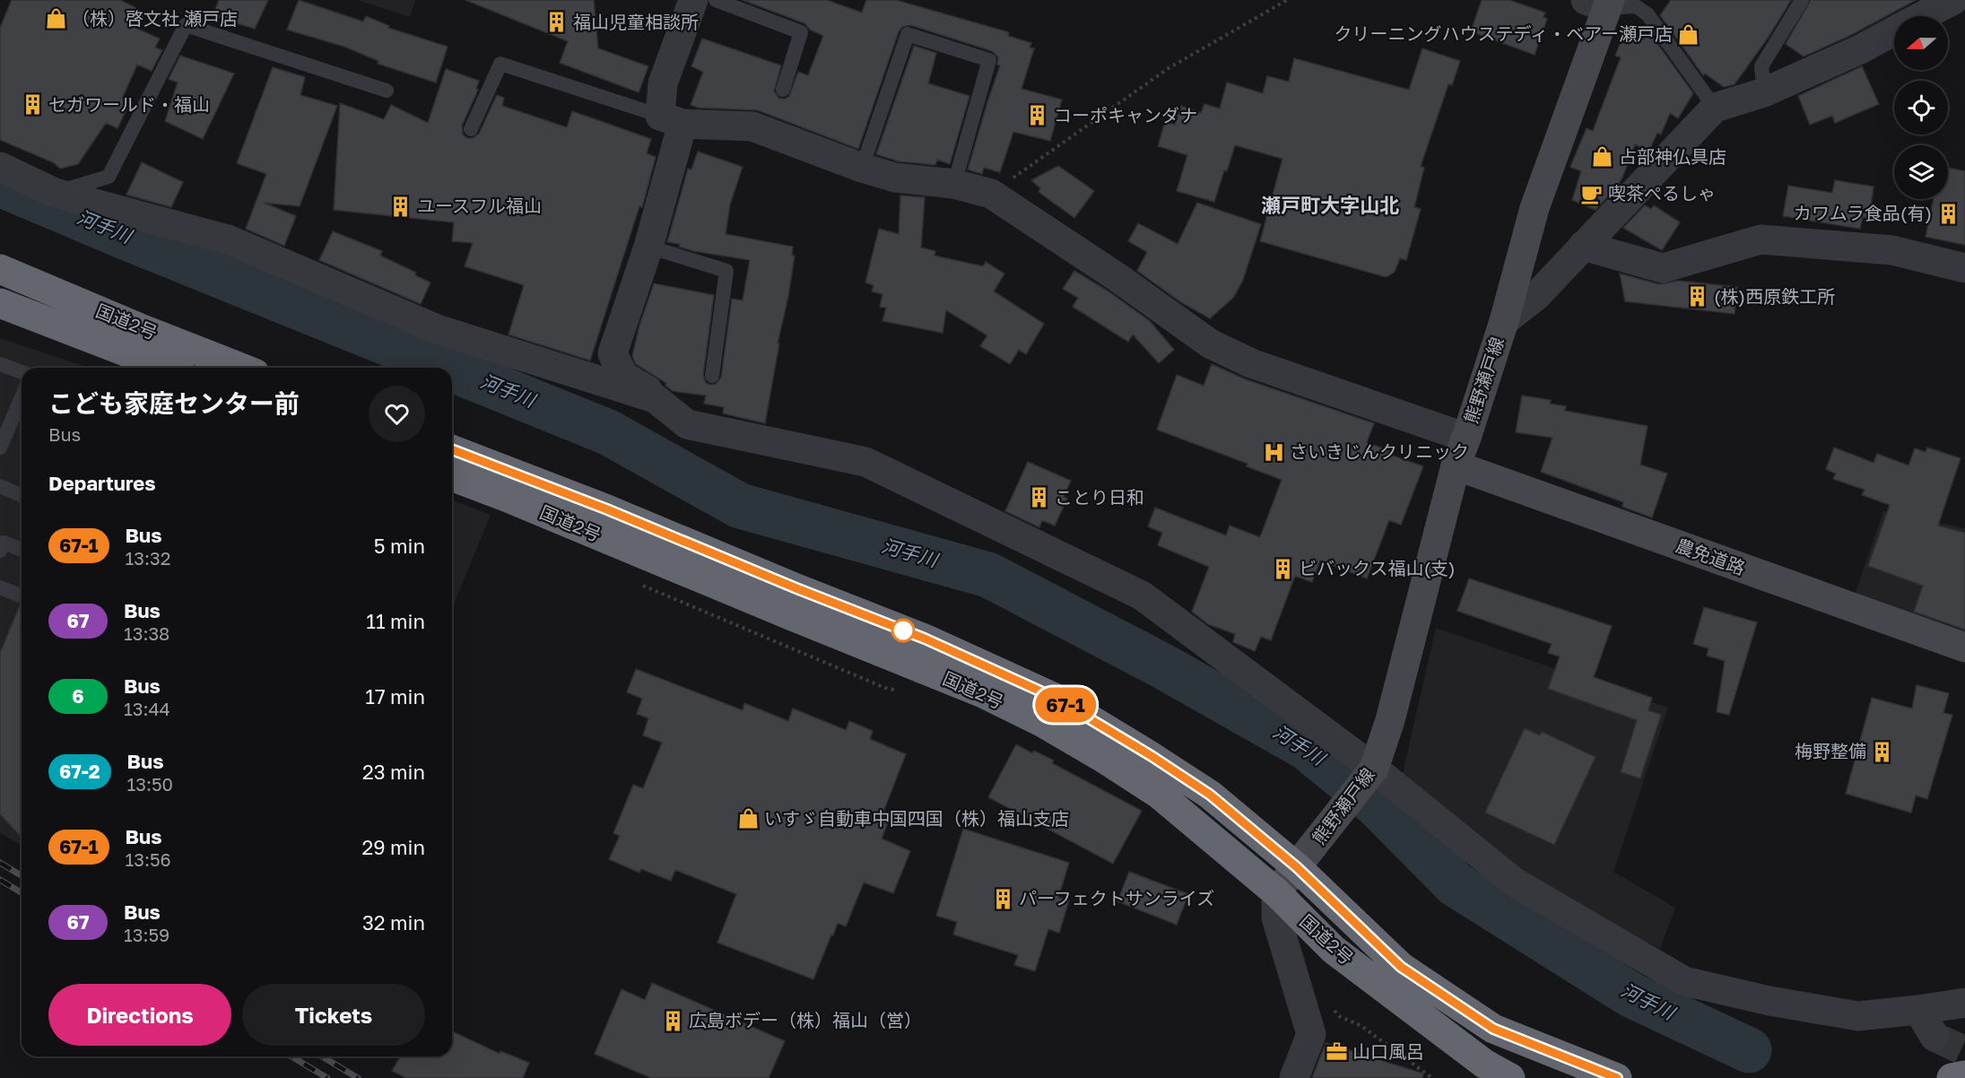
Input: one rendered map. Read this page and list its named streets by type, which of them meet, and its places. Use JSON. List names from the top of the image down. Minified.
{"streets":{"highway":["国道2号"],"main road":["熊野瀬戸線","農免道路"]},"crossings":[["国道2号","熊野瀬戸線"],["熊野瀬戸線","農免道路"]],"districts":["瀬戸町大字山北"],"water":["河手川"],"places":{"shop":["（株）啓文社 瀬戸店","クリーニングハウステディ・ベアー瀬戸店","占部神仏具店","いすゞ自動車中国四国（株）福山支店"],"building":["福山児童相談所","セガワールド・福山","コーポキャンダナ","ユースフル福山","カワムラ食品(有)","(株)西原鉄工所","ことり日和","ビバックス福山(支)","梅野整備","パーフェクトサンライズ","広島ボデー（株）福山（営）"],"cafe":["喫茶ぺるしゃ"],"hospital":["さいきじんクリニック"],"office":["山口風呂"]},"lines":["bus line 67-1"],"north":"left","page":{"on_map":"67-1","heading":[["こども家庭センター前","Bus"],"Departures"],"list":[{"mark":"67-1","name":"Bus","note":"13:32","value":"5 min"},{"mark":"67","name":"Bus","note":"13:38","value":"11 min"},{"mark":"6","name":"Bus","note":"13:44","value":"17 min"},{"mark":"67-2","name":"Bus","note":"13:50","value":"23 min"},{"mark":"67-1","name":"Bus","note":"13:56","value":"29 min"},{"mark":"67","name":"Bus","note":"13:59","value":"32 min"}],"buttons":["Directions","Tickets"]}}
